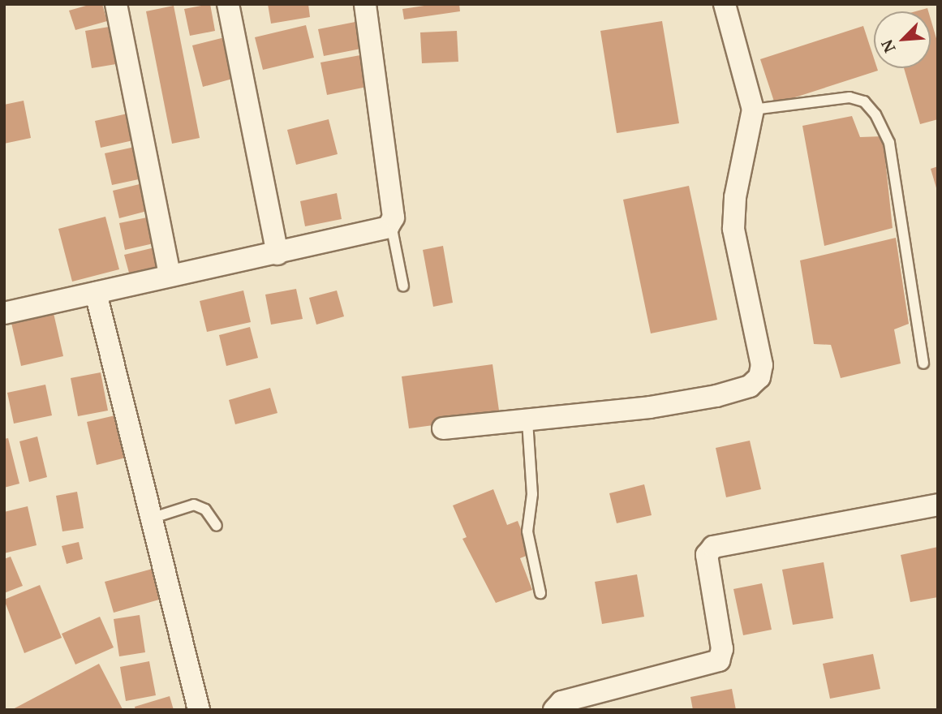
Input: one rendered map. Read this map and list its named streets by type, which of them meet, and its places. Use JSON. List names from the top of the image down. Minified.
{"north":"bottom left"}
